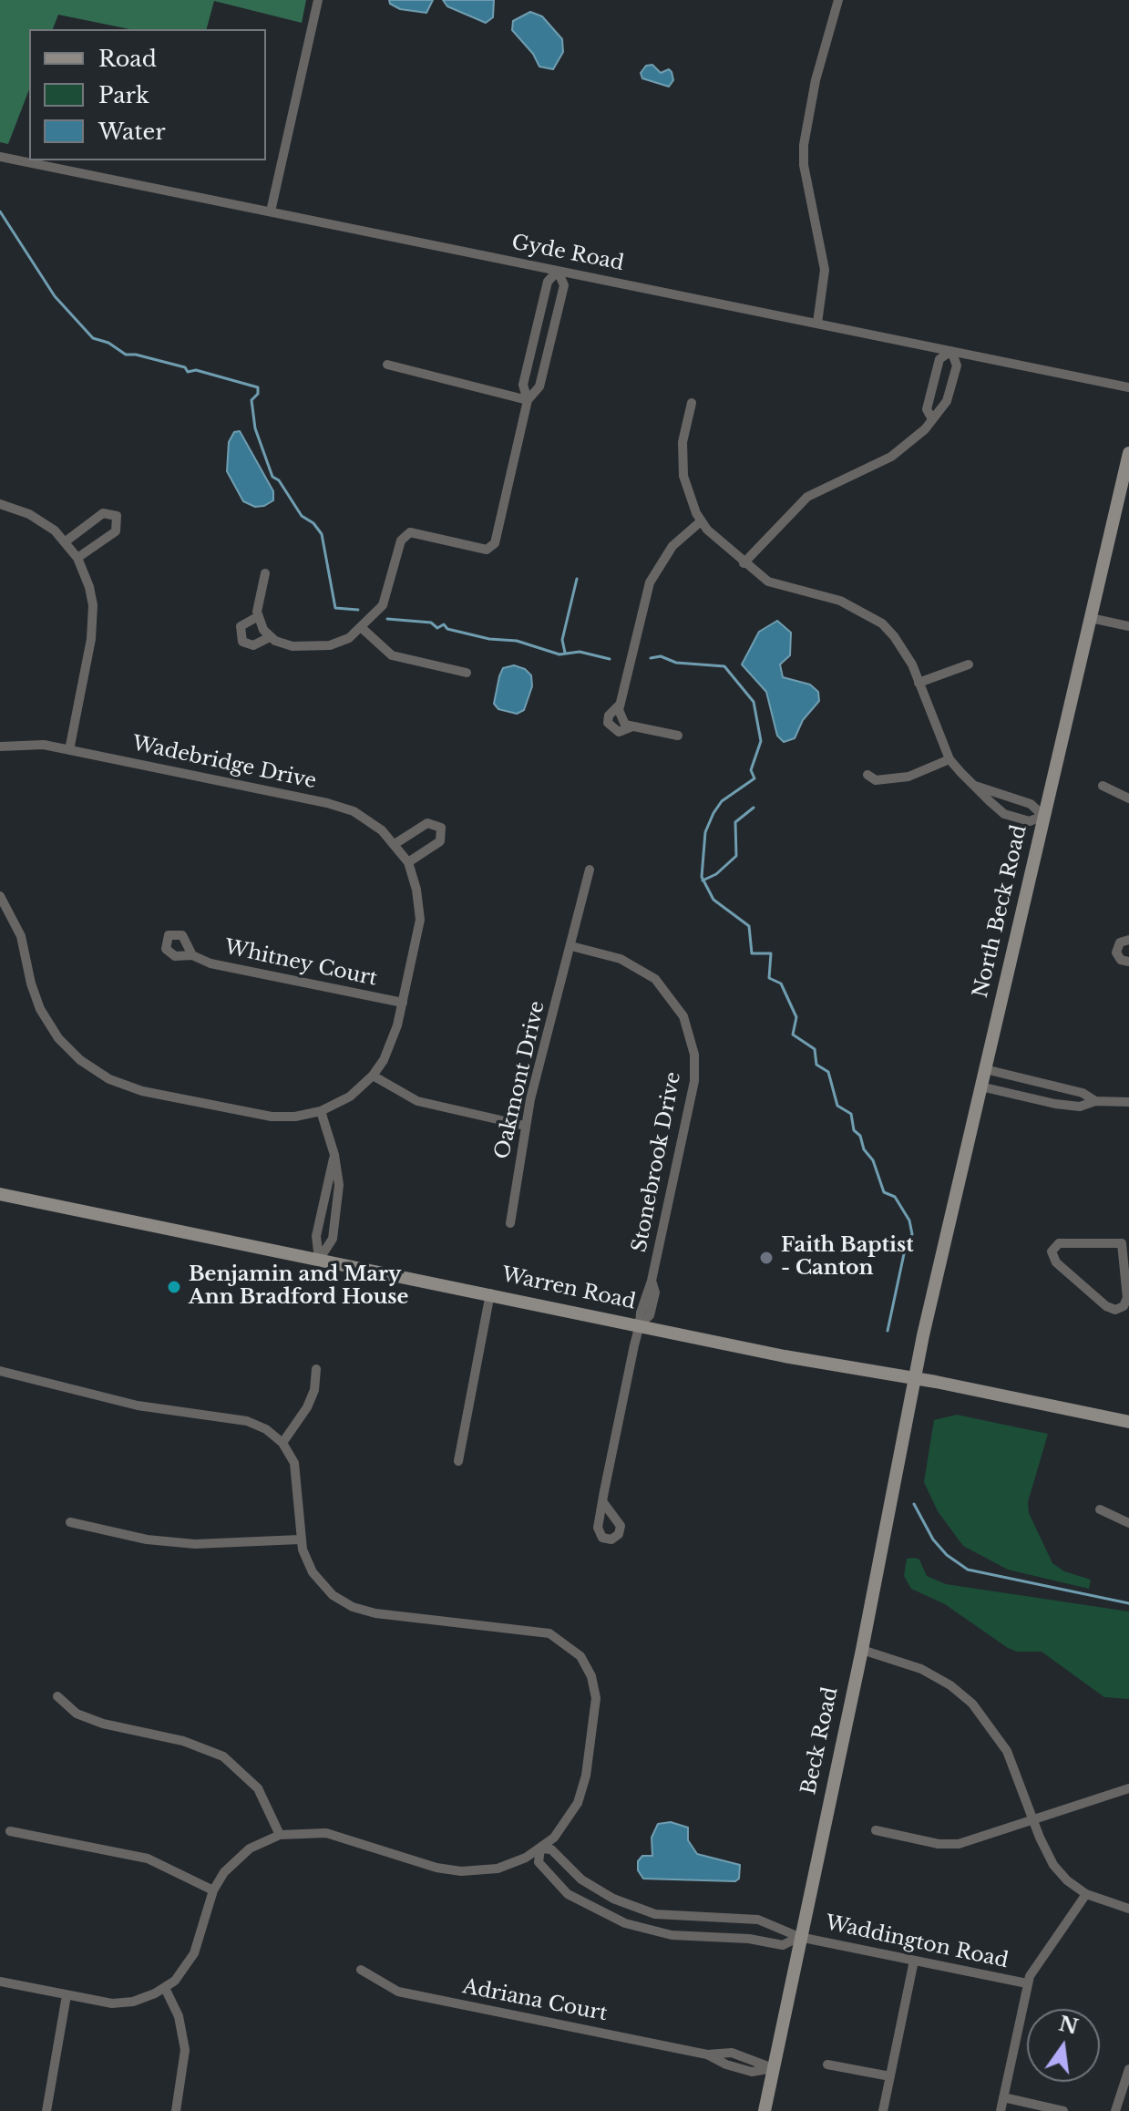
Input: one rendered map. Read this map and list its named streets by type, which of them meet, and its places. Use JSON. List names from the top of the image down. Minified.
{"streets":{"main road":["North Beck Road","Warren Road","Beck Road"],"street":["Gyde Road","Wadebridge Drive","Whitney Court","Oakmont Drive","Stonebrook Drive","Waddington Road","Adriana Court"]},"crossings":[["Wadebridge Drive","Whitney Court"],["North Beck Road","Warren Road"],["North Beck Road","Beck Road"],["Oakmont Drive","Stonebrook Drive"],["Stonebrook Drive","Warren Road"],["Warren Road","Beck Road"],["Beck Road","Waddington Road"],["Beck Road","Adriana Court"]],"places":["Faith Baptist - Canton","Benjamin and Mary Ann Bradford House"],"legend":["Road","Park","Water"],"north":"top"}
